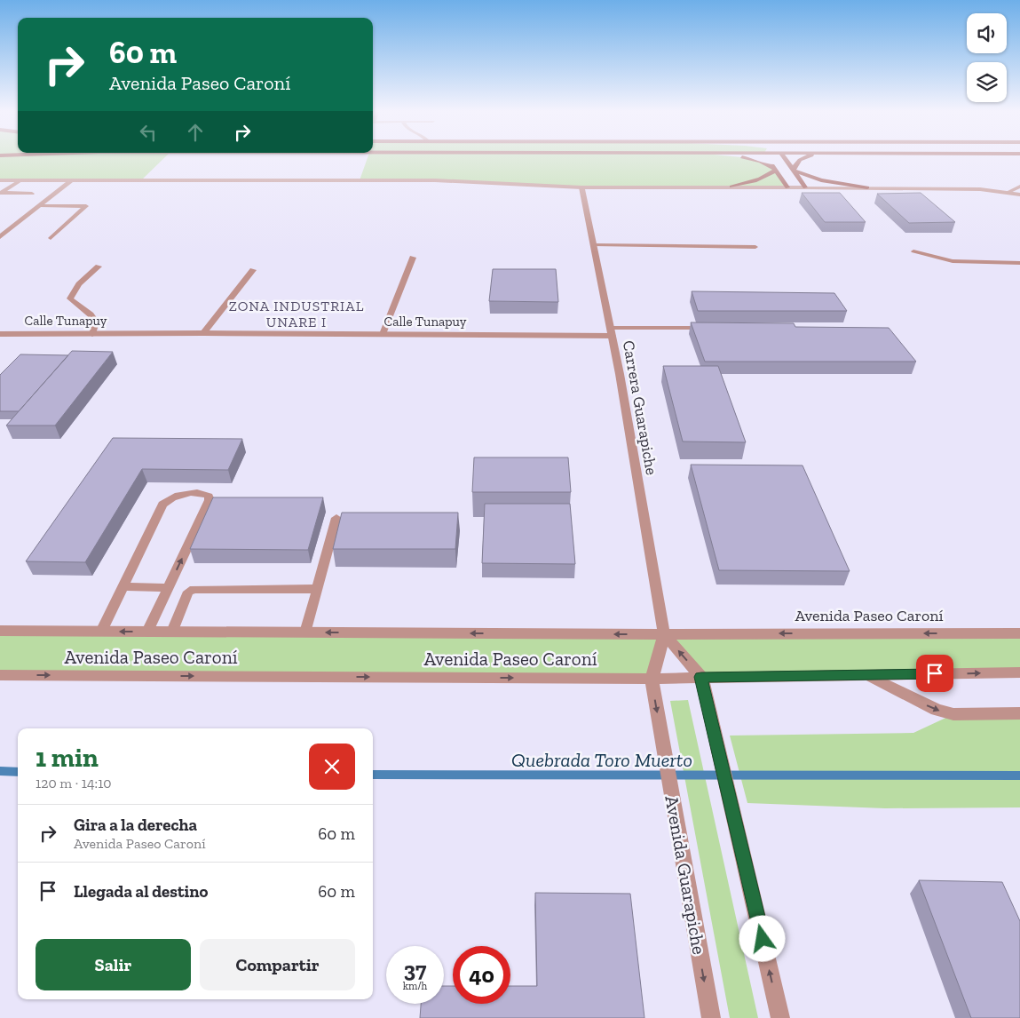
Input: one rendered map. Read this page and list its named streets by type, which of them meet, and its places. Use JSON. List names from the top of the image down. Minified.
{"streets":{"street":["Calle Tunapuy","Carrera Guarapiche","Avenida Paseo Caroní","Avenida Guarapiche"]},"crossings":[["Calle Tunapuy","Carrera Guarapiche"],["Carrera Guarapiche","Avenida Paseo Caroní"],["Carrera Guarapiche","Avenida Guarapiche"],["Avenida Paseo Caroní","Avenida Guarapiche"]],"districts":["ZONA INDUSTRIAL UNARE I"],"water":["Quebrada Toro Muerto"],"page":{"turn":["60 m","Avenida Paseo Caroní"],"heading":["1 min","120 m · 14:10"],"list":[{"name":"Gira a la derecha","note":"Avenida Paseo Caroní","value":"60 m"},{"name":"Llegada al destino","value":"60 m"}],"buttons":["Salir","Compartir"],"speed":"37 km/h","limit":"40"}}
